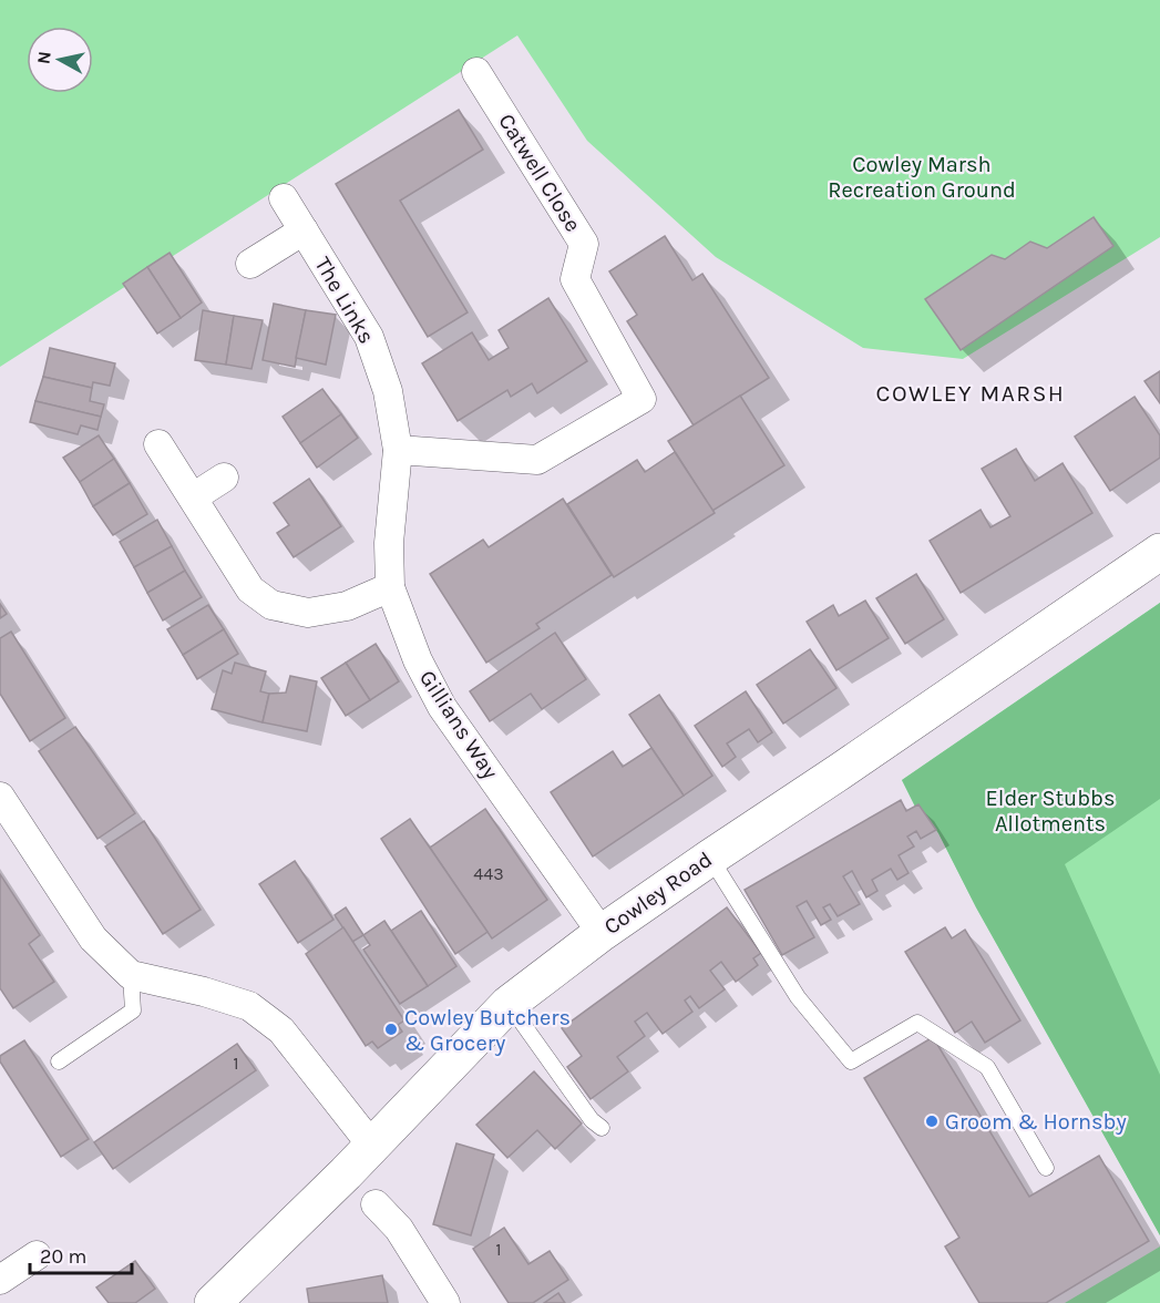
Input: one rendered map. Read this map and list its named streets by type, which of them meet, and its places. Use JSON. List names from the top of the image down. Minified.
{"streets":{"main road":["Cowley Road"],"street":["Catwell Close","The Links","Gillians Way"]},"crossings":[["Catwell Close","The Links"],["Catwell Close","Gillians Way"],["The Links","Gillians Way"],["Gillians Way","Cowley Road"]],"districts":["COWLEY MARSH"],"parks":["Cowley Marsh Recreation Ground","Elder Stubbs Allotments"],"places":["Cowley Butchers & Grocery","Groom & Hornsby"],"house_numbers":["443","1","1"],"scale_bar":"20 m","north":"left"}
